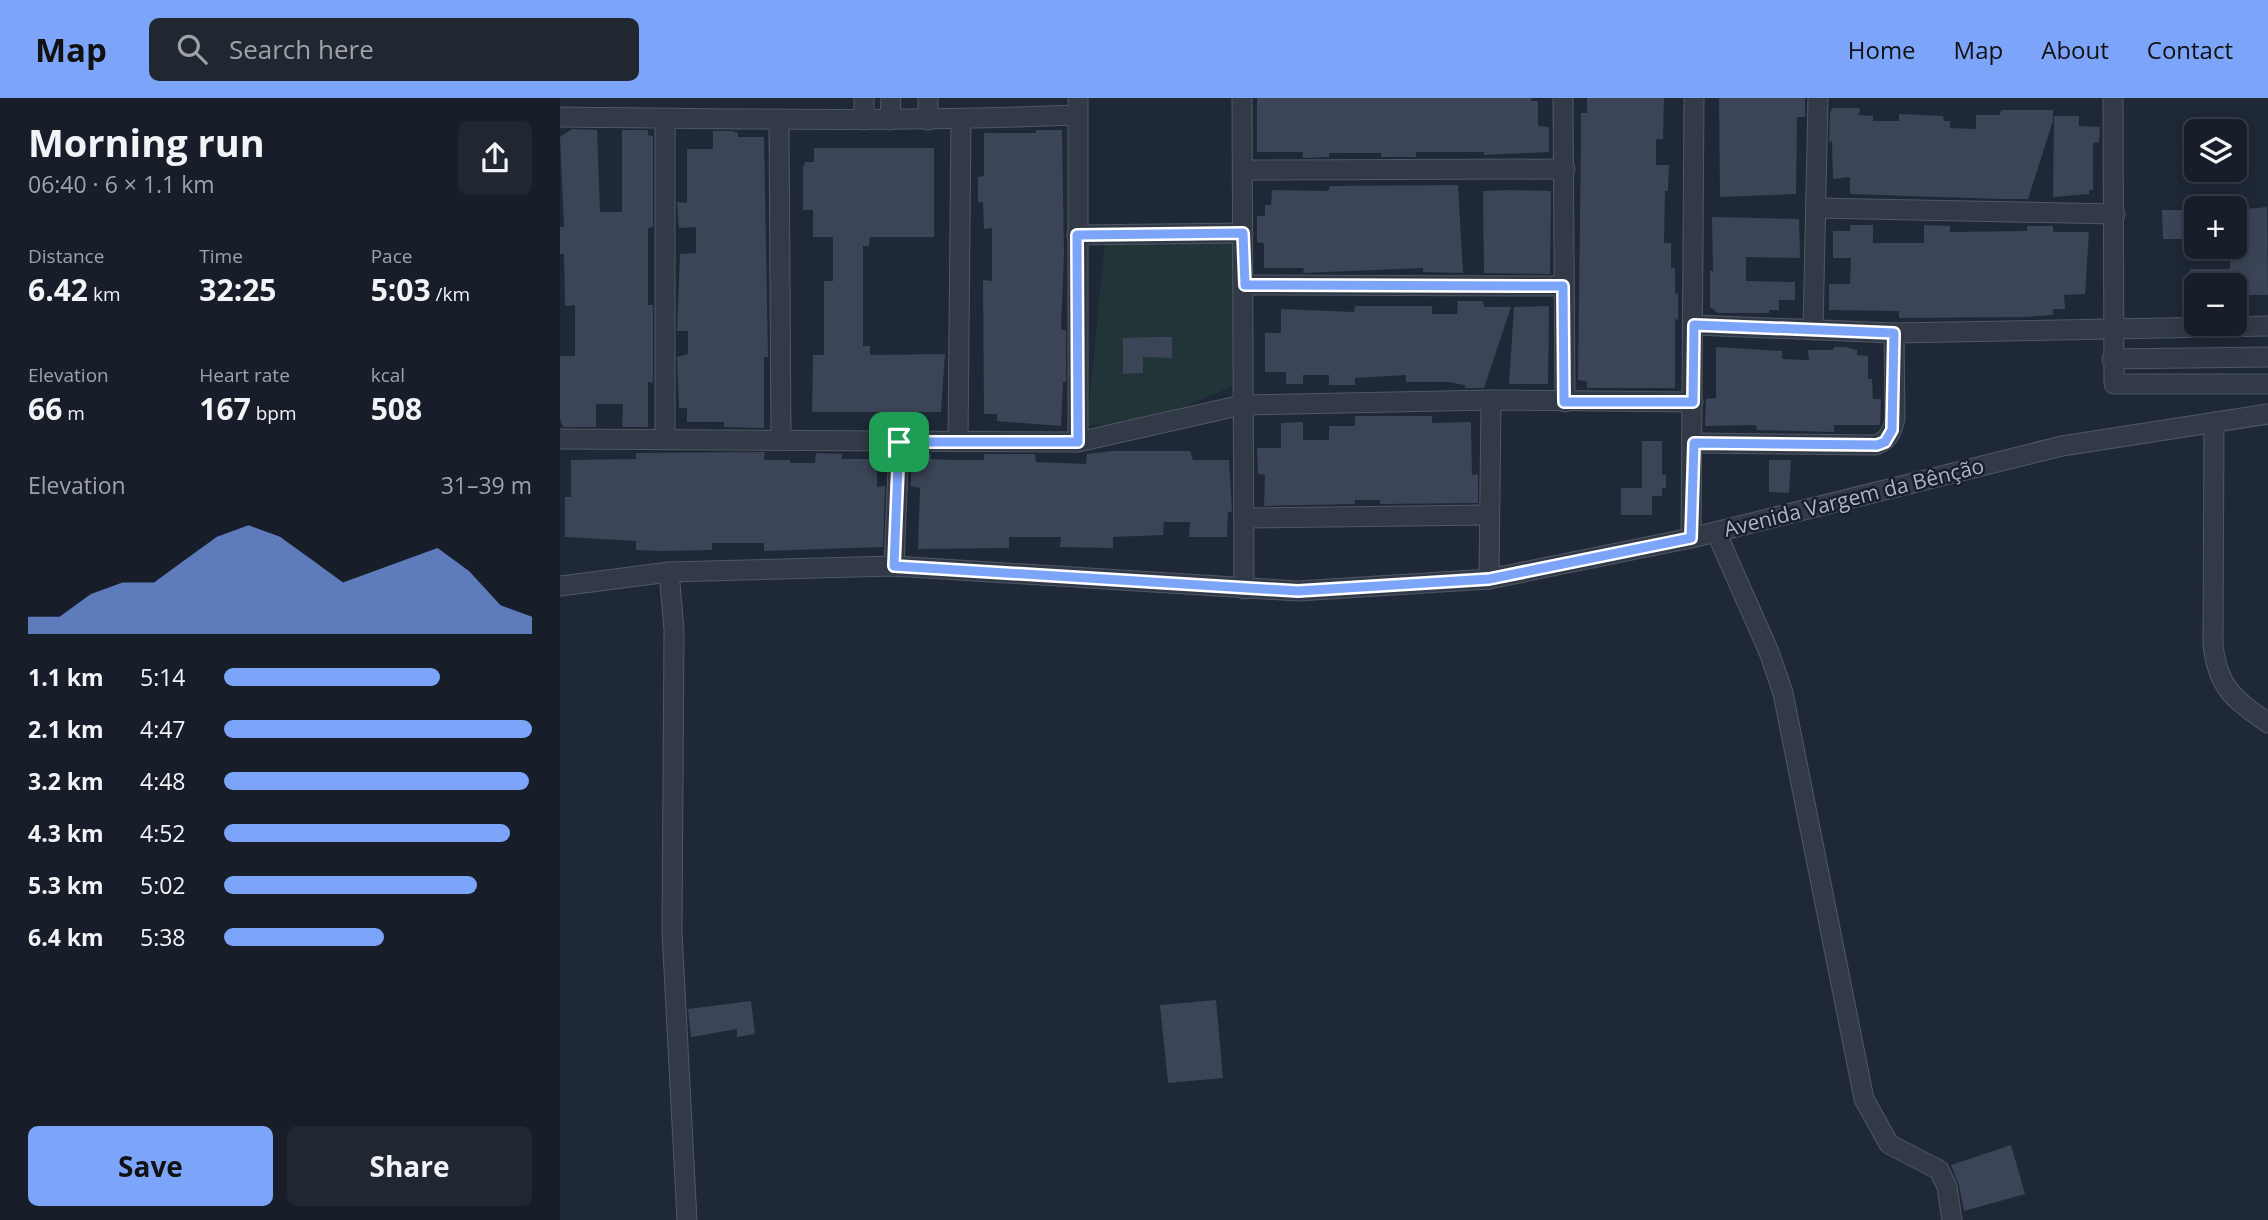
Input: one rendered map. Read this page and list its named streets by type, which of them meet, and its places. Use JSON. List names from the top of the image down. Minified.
{"streets":{"street":["Avenida Vargem da Bênção"]},"page":{"header":"Map","search":"Search here","nav":["Home","Map","About","Contact"],"heading":["Morning run","06:40 · 6 × 1.1 km"],"map_buttons":["+","−"],"stats":[["Distance","6.42 km"],["Time","32:25"],["Pace","5:03 /km"],["Elevation","66 m"],["Heart rate","167 bpm"],["kcal","508"]],"chart":["Elevation","31–39 m"],"list":[{"name":"1.1 km","note":"5:14"},{"name":"2.1 km","note":"4:47"},{"name":"3.2 km","note":"4:48"},{"name":"4.3 km","note":"4:52"},{"name":"5.3 km","note":"5:02"},{"name":"6.4 km","note":"5:38"}],"buttons":["Save","Share"]}}
